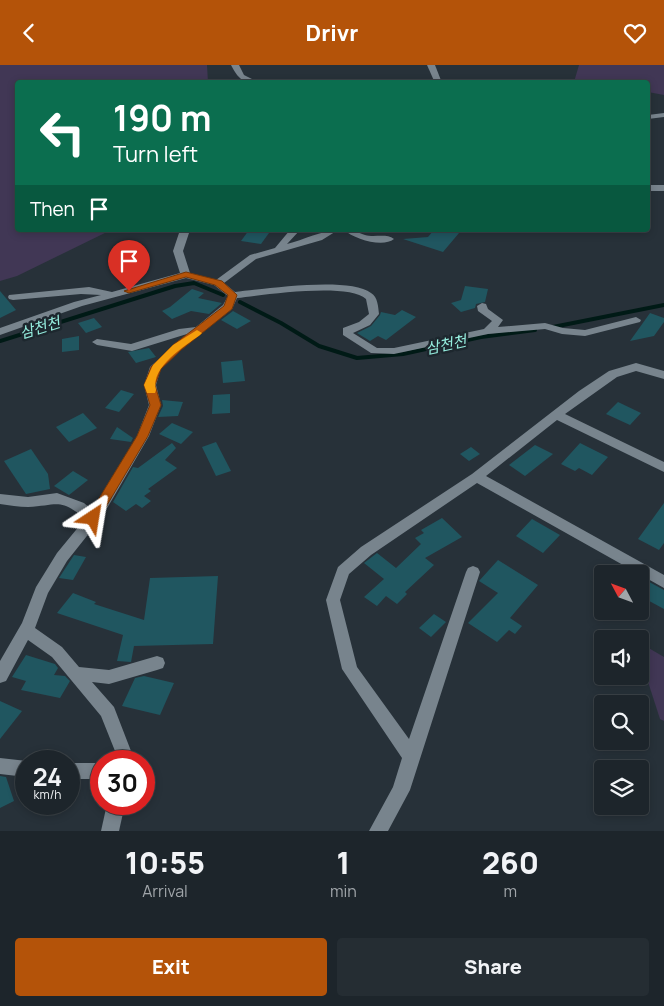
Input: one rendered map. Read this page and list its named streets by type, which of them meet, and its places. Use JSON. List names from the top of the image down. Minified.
{"water":["삼천천"],"north":"top left","page":{"header":"Drivr","turn":["190 m","Turn left"],"then":"Then","speed":"24 km/h","limit":"30","eta":["10:55","Arrival","1","min","260","m"],"buttons":["Exit","Share"]}}
